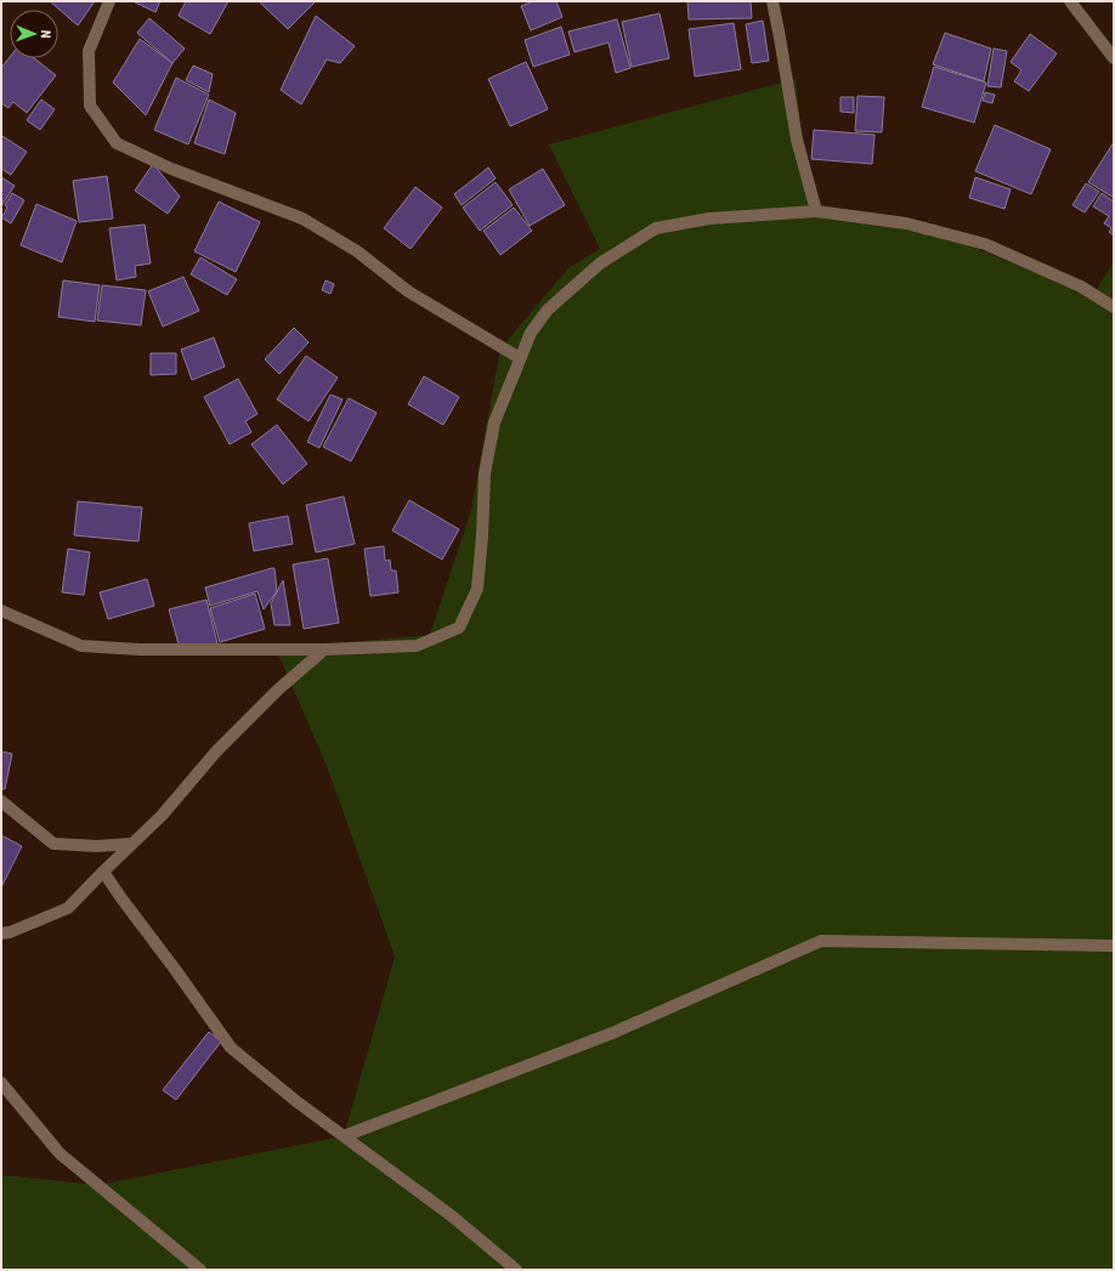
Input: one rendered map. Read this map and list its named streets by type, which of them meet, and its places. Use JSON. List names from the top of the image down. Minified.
{"north":"right"}
